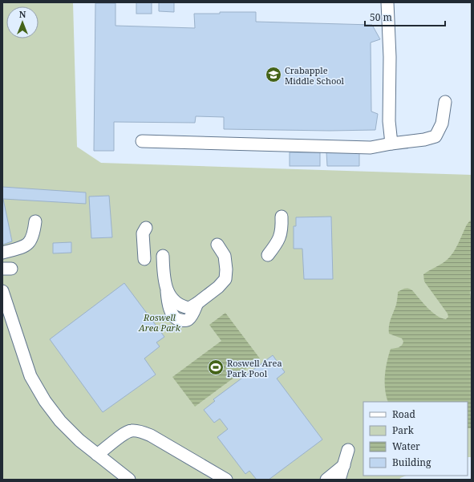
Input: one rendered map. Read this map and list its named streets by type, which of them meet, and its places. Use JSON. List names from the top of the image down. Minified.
{"parks":["Roswell Area Park"],"places":{"school or university":["Crabapple Middle School"],"sports":["Roswell Area Park Pool"]},"legend":["Road","Park","Water","Building"],"scale_bar":"50 m","north":"top"}
